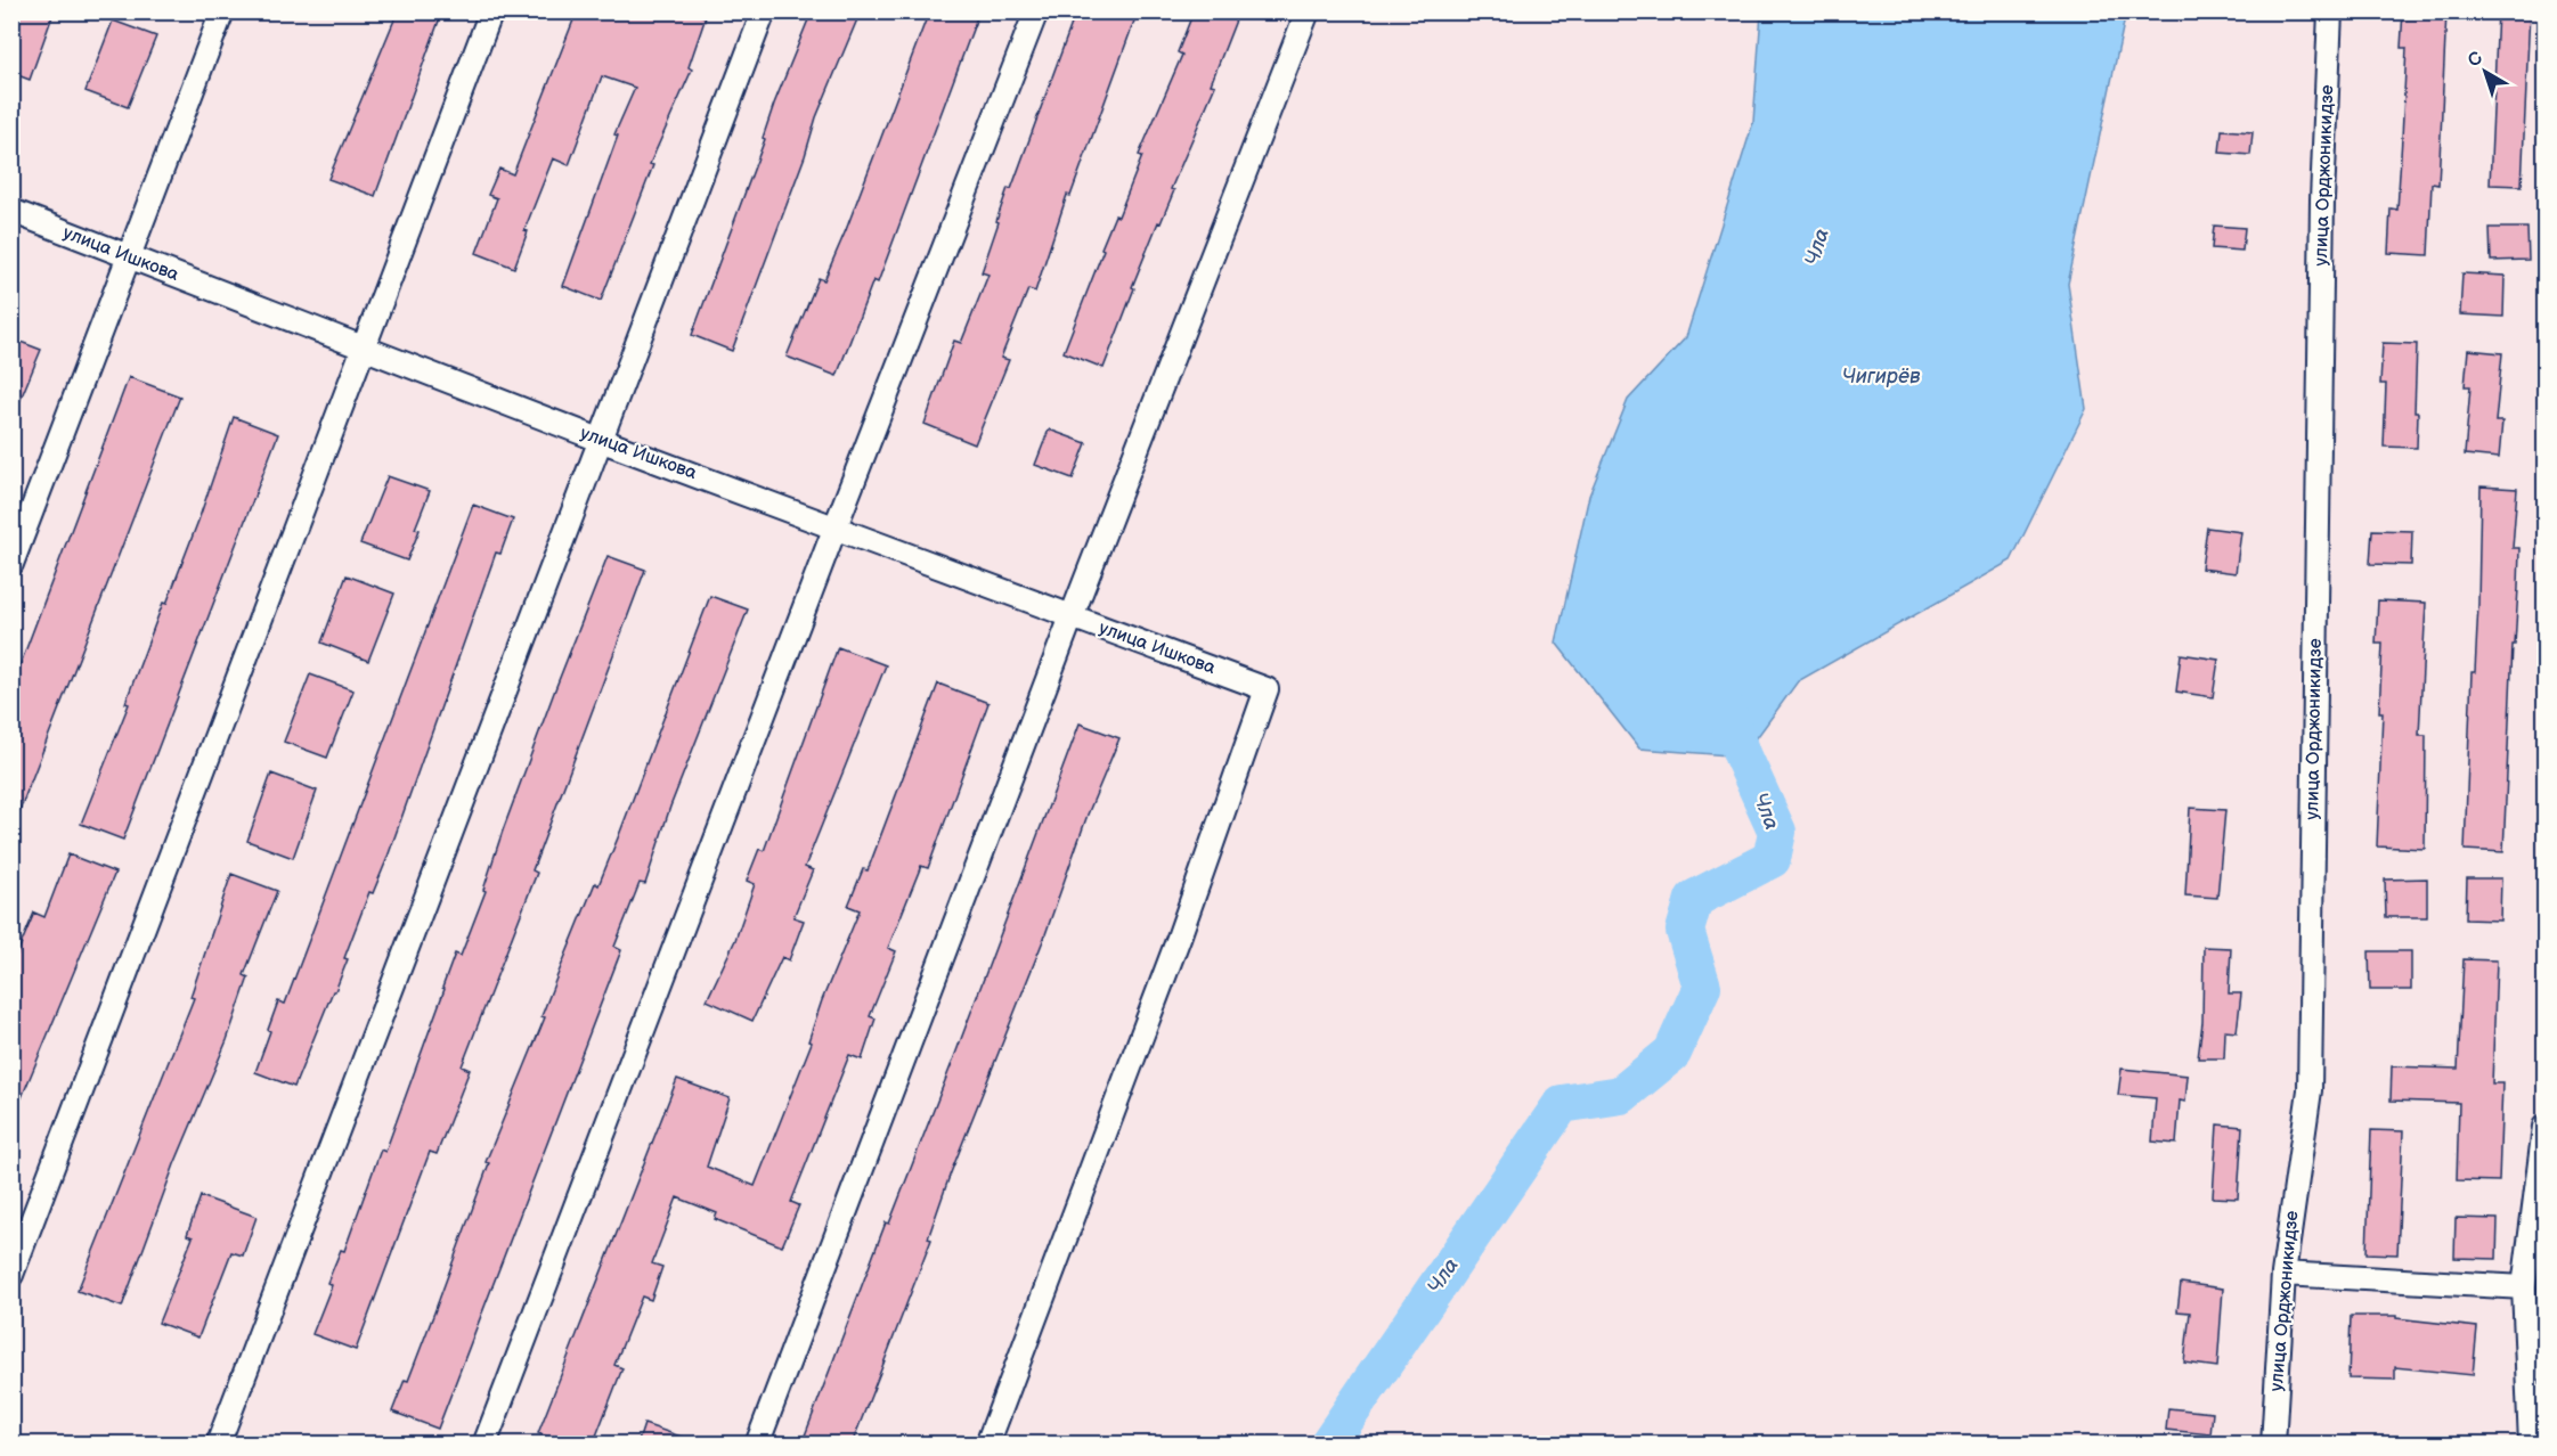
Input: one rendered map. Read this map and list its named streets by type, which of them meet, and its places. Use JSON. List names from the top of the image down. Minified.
{"streets":{"street":["улица Орджоникидзе","улица Ишкова"]},"water":["Чла","Чигирёв"],"north":"top left"}
